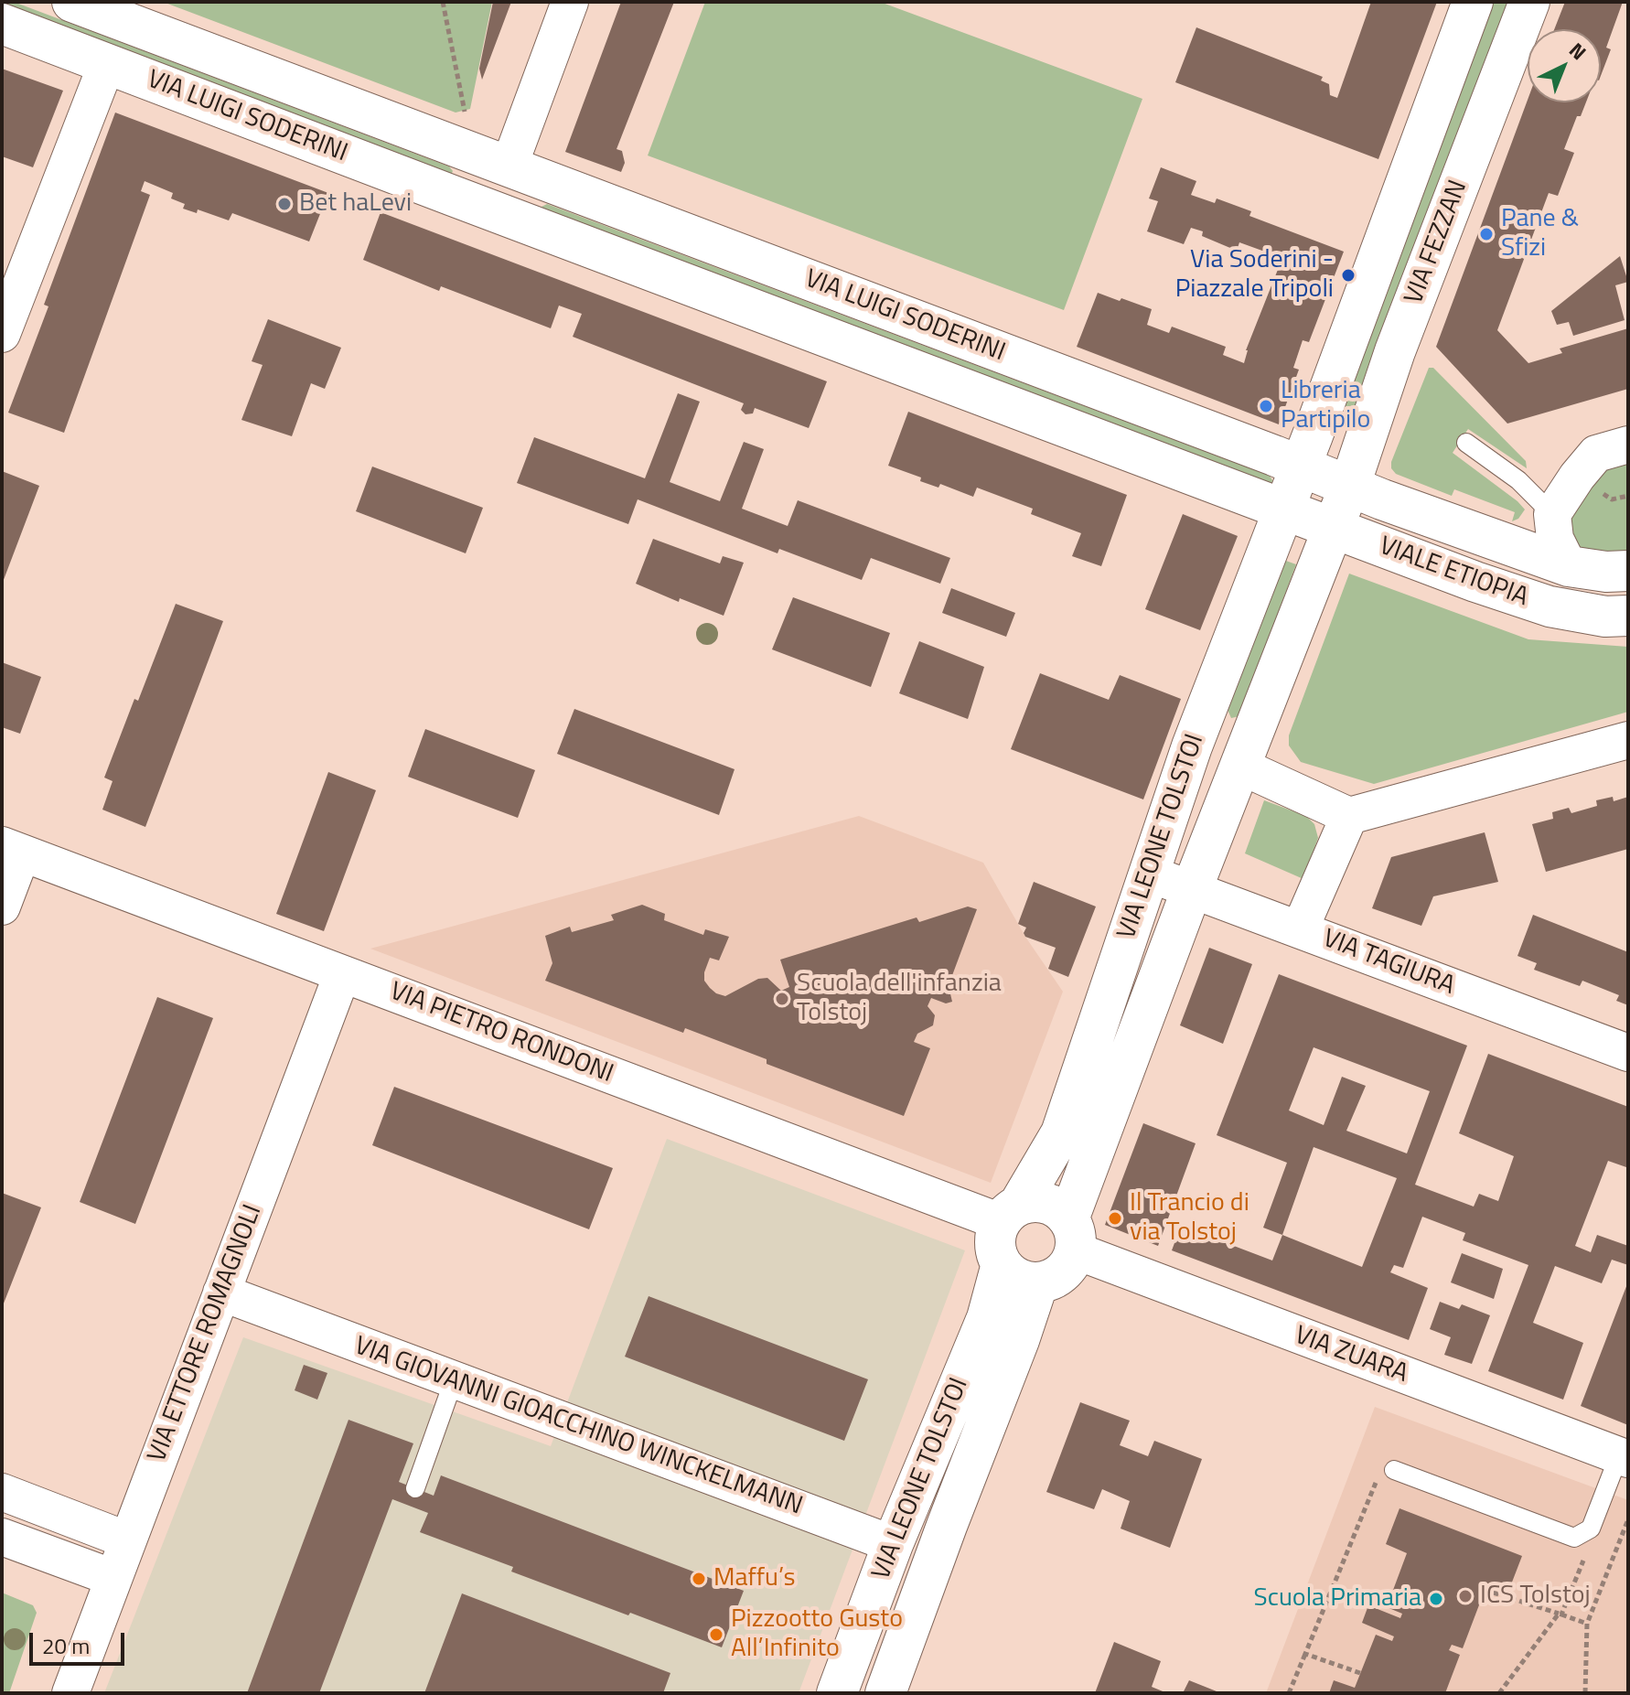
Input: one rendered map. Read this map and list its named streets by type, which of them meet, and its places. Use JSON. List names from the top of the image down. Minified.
{"streets":{"street":["VIA LUIGI SODERINI","VIA FEZZAN","VIALE ETIOPIA","VIA LEONE TOLSTOI","VIA TAGIURA","VIA PIETRO RONDONI","VIA ETTORE ROMAGNOLI","VIA ZUARA","VIA GIOVANNI GIOACCHINO WINCKELMANN"]},"crossings":[["VIA LUIGI SODERINI","VIA FEZZAN"],["VIA LUIGI SODERINI","VIALE ETIOPIA"],["VIA LUIGI SODERINI","VIA LEONE TOLSTOI"],["VIA FEZZAN","VIALE ETIOPIA"],["VIA FEZZAN","VIA LEONE TOLSTOI"],["VIALE ETIOPIA","VIA LEONE TOLSTOI"],["VIA LEONE TOLSTOI","VIA TAGIURA"],["VIA LEONE TOLSTOI","VIA PIETRO RONDONI"],["VIA LEONE TOLSTOI","VIA ZUARA"],["VIA LEONE TOLSTOI","VIA GIOVANNI GIOACCHINO WINCKELMANN"],["VIA PIETRO RONDONI","VIA ETTORE ROMAGNOLI"],["VIA PIETRO RONDONI","VIA ZUARA"],["VIA ETTORE ROMAGNOLI","VIA GIOVANNI GIOACCHINO WINCKELMANN"]],"places":["Bet haLevi","Pane & Sfizi","Via Soderini - Piazzale Tripoli","Libreria Partipilo","Scuola dell'infanzia Tolstoj","Il Trancio di via Tolstoj","Maffu’s","ICS Tolstoj","Scuola Primaria","Pizzootto Gusto All’Infinito"],"scale_bar":"20 m","north":"top right"}
